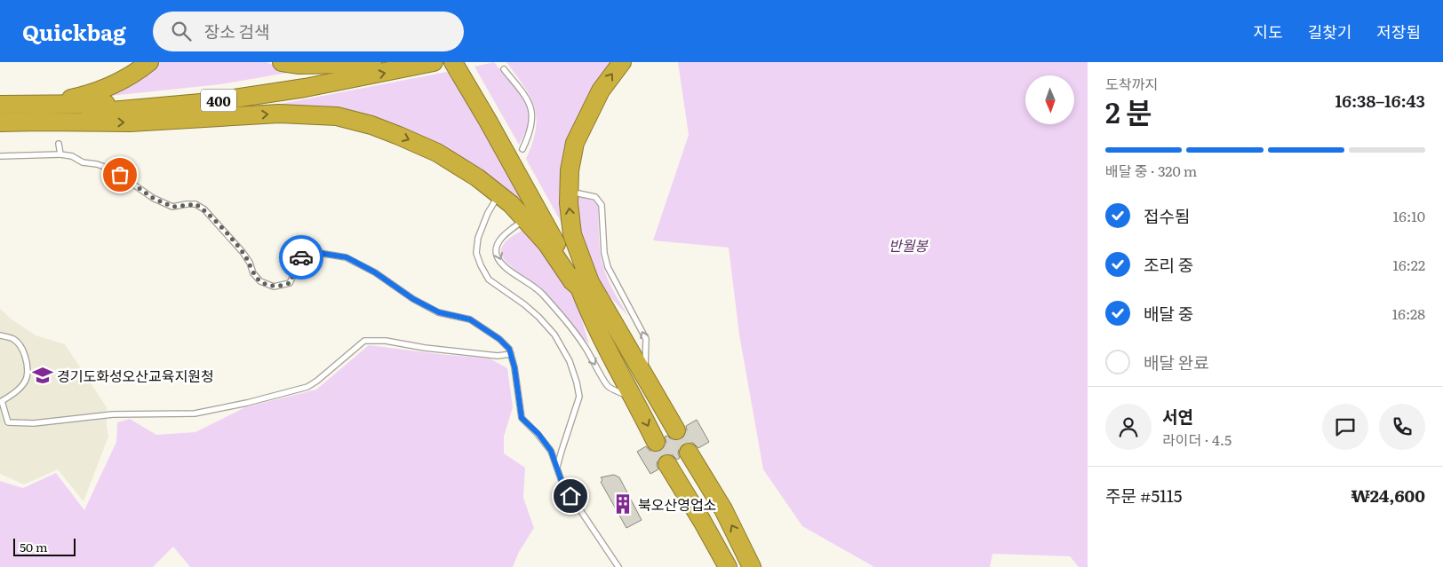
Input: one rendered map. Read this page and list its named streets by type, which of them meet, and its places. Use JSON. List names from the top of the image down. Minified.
{"streets":{"highway":["400"]},"parks":["반월봉"],"places":{"school or university":["경기도화성오산교육지원청"],"building":["북오산영업소"]},"scale_bar":"50 m","north":"bottom","page":{"header":"Quickbag","search":"장소 검색","nav":["지도","길찾기","저장됨"],"heading":["2 분","도착까지","16:38–16:43"],"panel":["서연","라이더 · 4.5","주문 #5115","₩24,600"],"bar":"배달 중 · 320 m","list":[["접수됨","16:10"],["조리 중","16:22"],["배달 중","16:28"],"배달 완료"],"scale":"50 m"}}
